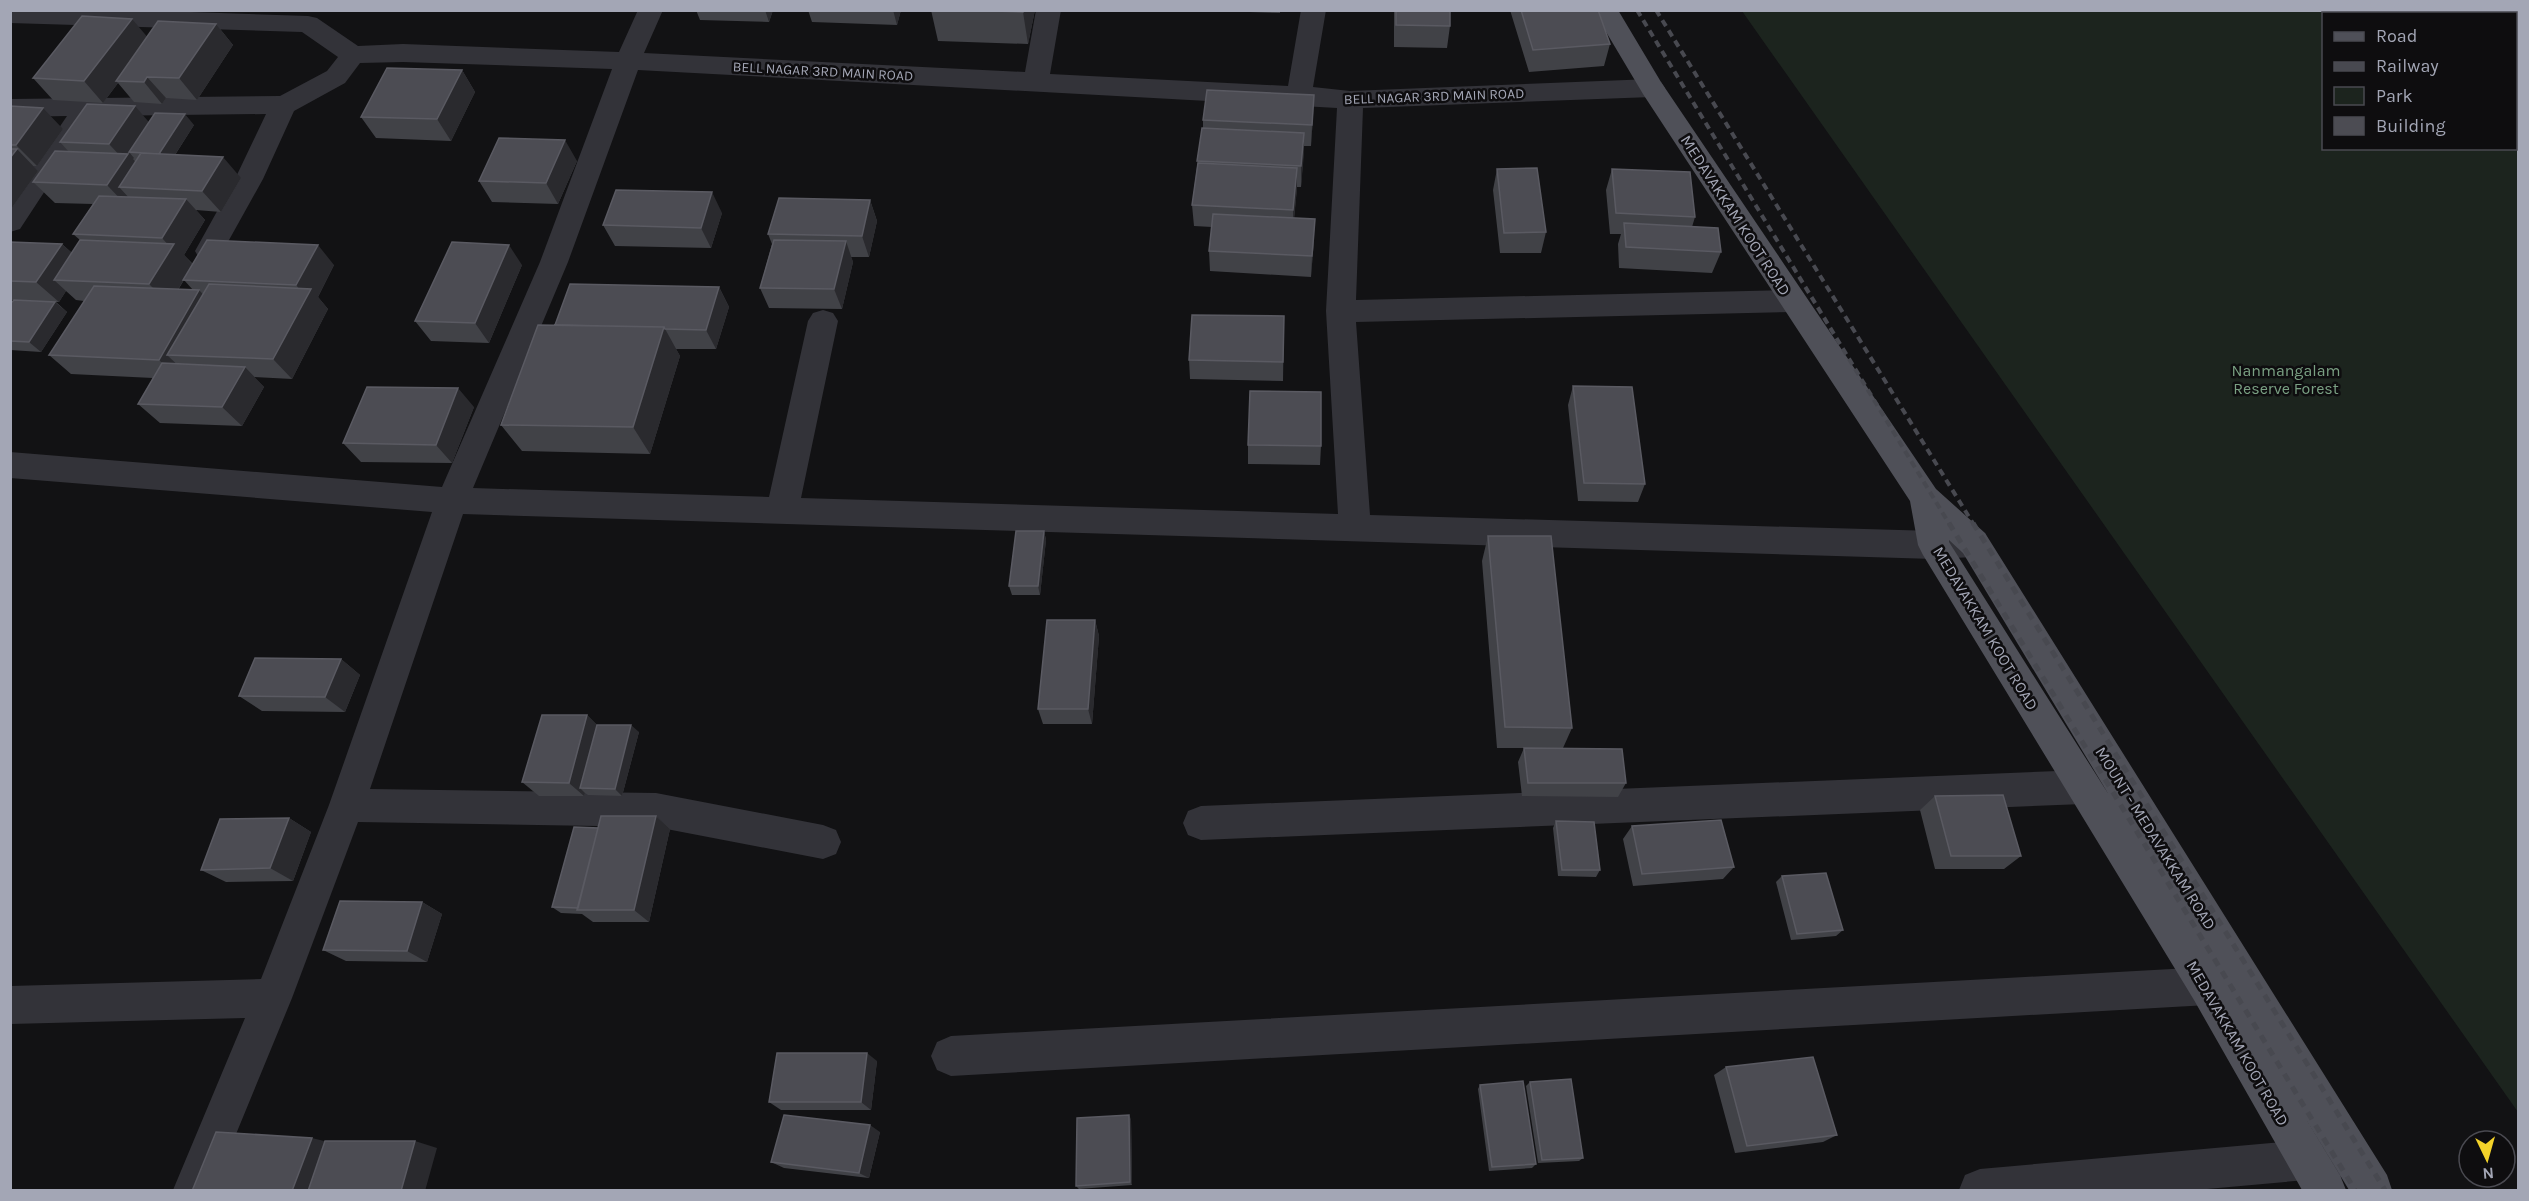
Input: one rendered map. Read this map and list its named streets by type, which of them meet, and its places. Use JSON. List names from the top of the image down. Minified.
{"streets":{"main road":["MEDAVAKKAM KOOT ROAD","MOUNT - MEDAVAKKAM ROAD"],"street":["BELL NAGAR 3RD MAIN ROAD"]},"crossings":[["BELL NAGAR 3RD MAIN ROAD","MEDAVAKKAM KOOT ROAD"],["MEDAVAKKAM KOOT ROAD","MOUNT - MEDAVAKKAM ROAD"]],"parks":["Nanmangalam Reserve Forest"],"legend":["Road","Railway","Park","Building"],"north":"bottom"}
